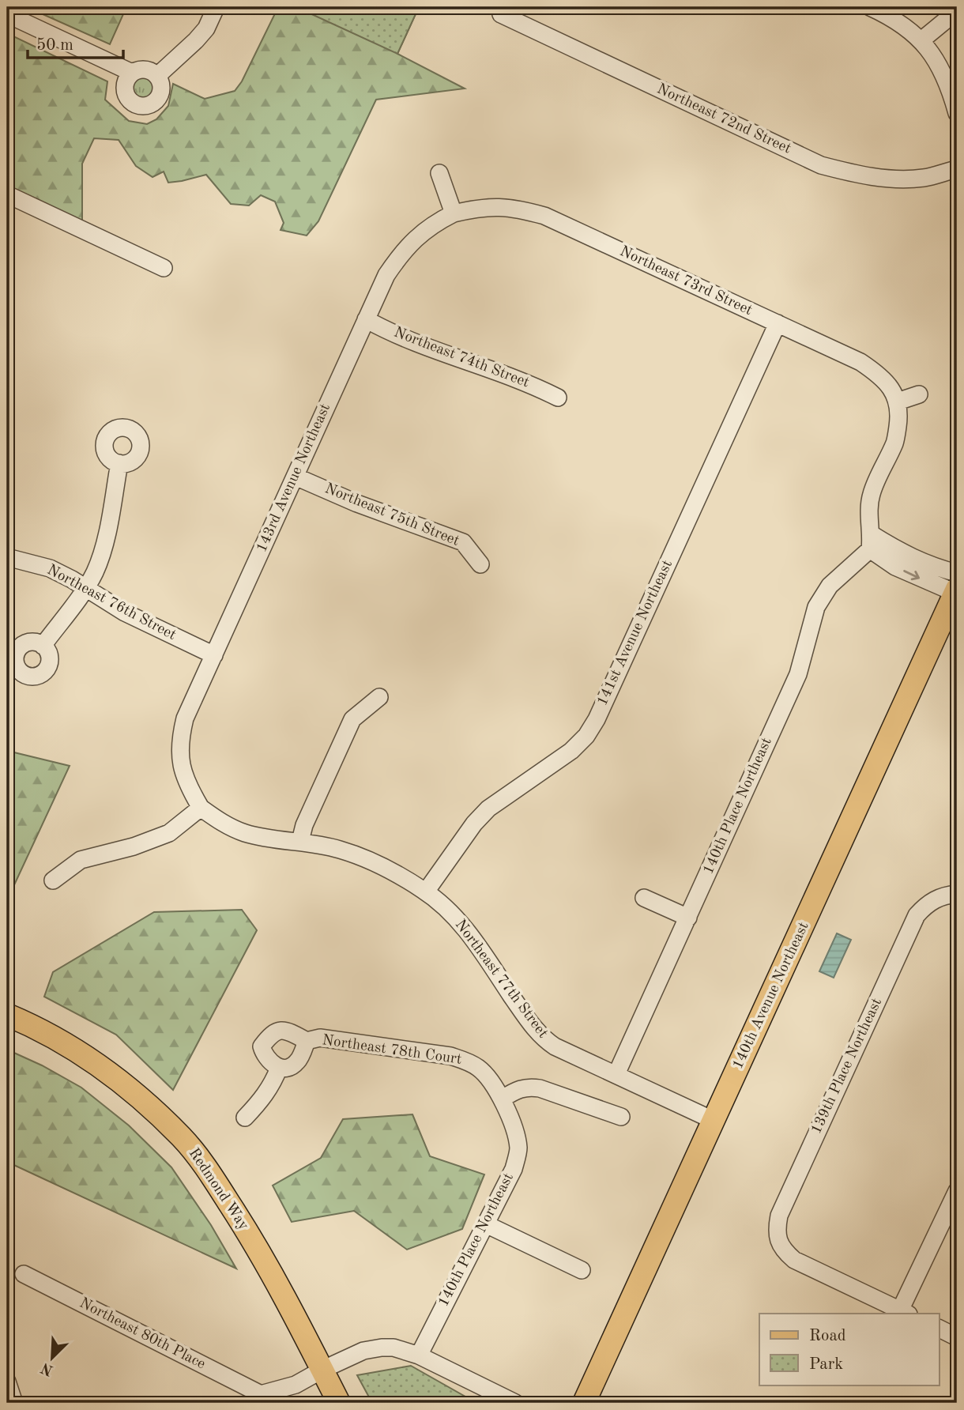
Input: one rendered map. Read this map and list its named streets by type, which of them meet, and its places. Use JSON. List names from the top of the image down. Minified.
{"streets":{"main road":["140th Avenue Northeast","Redmond Way"],"street":["Northeast 72nd Street","Northeast 73rd Street","Northeast 74th Street","143rd Avenue Northeast","Northeast 75th Street","Northeast 76th Street","141st Avenue Northeast","140th Place Northeast","Northeast 77th Street","Northeast 78th Court","139th Place Northeast","Northeast 80th Place"]},"crossings":[["Northeast 73rd Street","143rd Avenue Northeast"],["Northeast 73rd Street","141st Avenue Northeast"],["Northeast 74th Street","143rd Avenue Northeast"],["143rd Avenue Northeast","Northeast 75th Street"],["143rd Avenue Northeast","Northeast 76th Street"],["143rd Avenue Northeast","Northeast 77th Street"],["141st Avenue Northeast","Northeast 77th Street"],["140th Place Northeast","Northeast 77th Street"],["140th Place Northeast","Northeast 78th Court"],["Northeast 77th Street","140th Avenue Northeast"]],"legend":["Road","Park"],"scale_bar":"50 m","north":"bottom left"}
